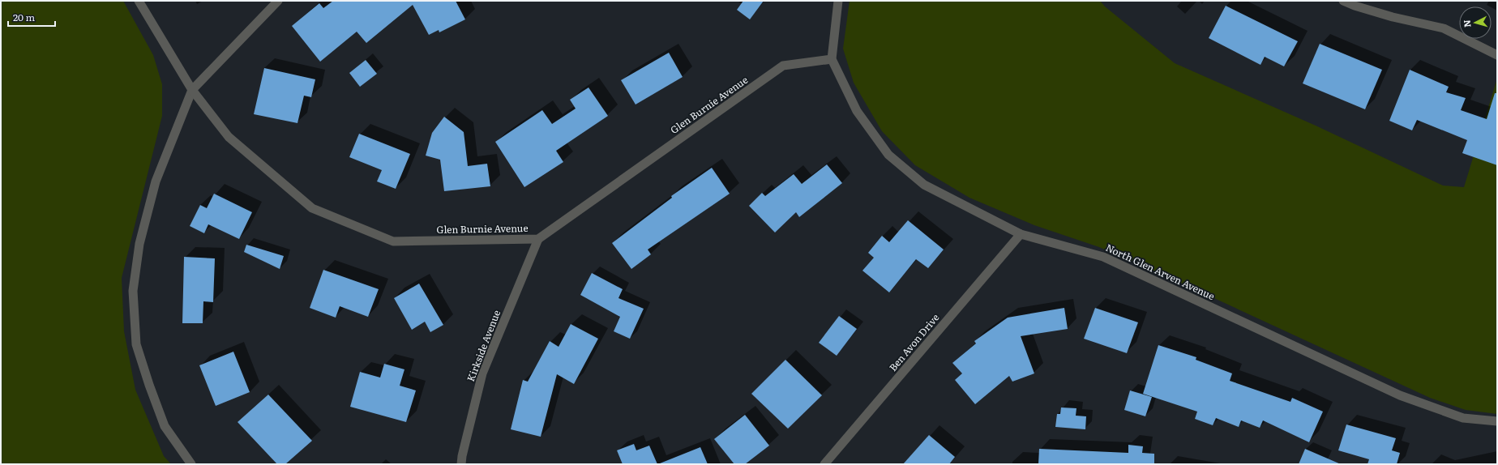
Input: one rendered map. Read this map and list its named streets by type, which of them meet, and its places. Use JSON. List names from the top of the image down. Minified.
{"streets":{"street":["Glen Burnie Avenue","North Glen Arven Avenue","Ben Avon Drive","Kirkside Avenue"]},"crossings":[["Glen Burnie Avenue","North Glen Arven Avenue"],["Glen Burnie Avenue","Kirkside Avenue"],["North Glen Arven Avenue","Ben Avon Drive"]],"scale_bar":"20 m","north":"left"}
